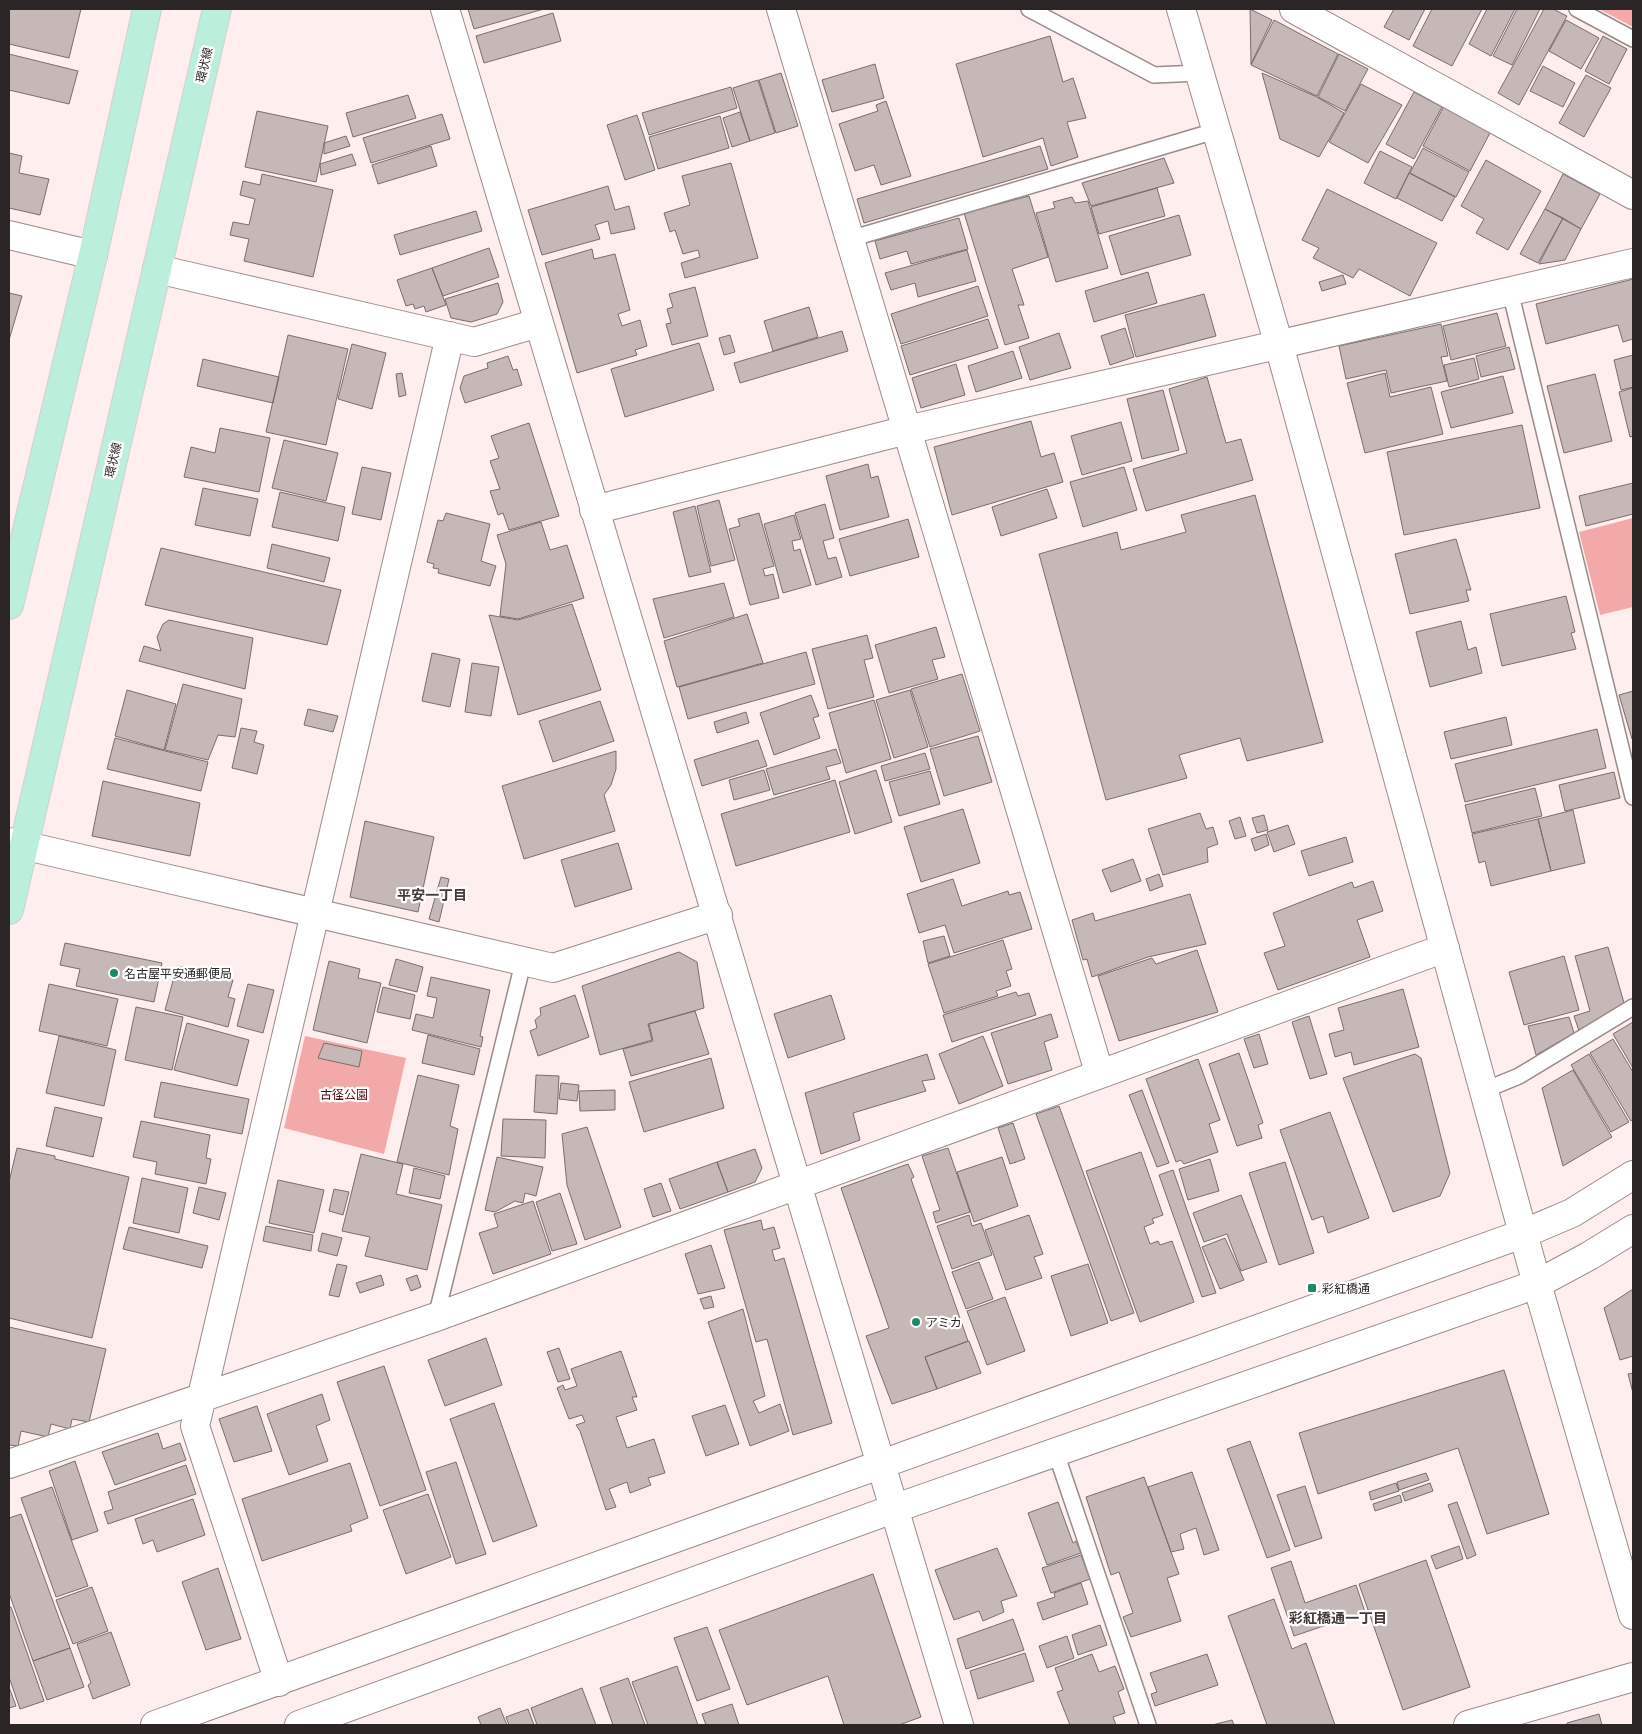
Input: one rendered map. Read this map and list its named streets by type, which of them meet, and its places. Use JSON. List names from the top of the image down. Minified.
{"streets":{"main road":["環状線"]},"districts":["平安一丁目","彩紅橋通一丁目"],"parks":["古径公園"],"places":{"other":["名古屋平安通郵便局","アミカ"],"transit":["彩紅橋通"]}}
